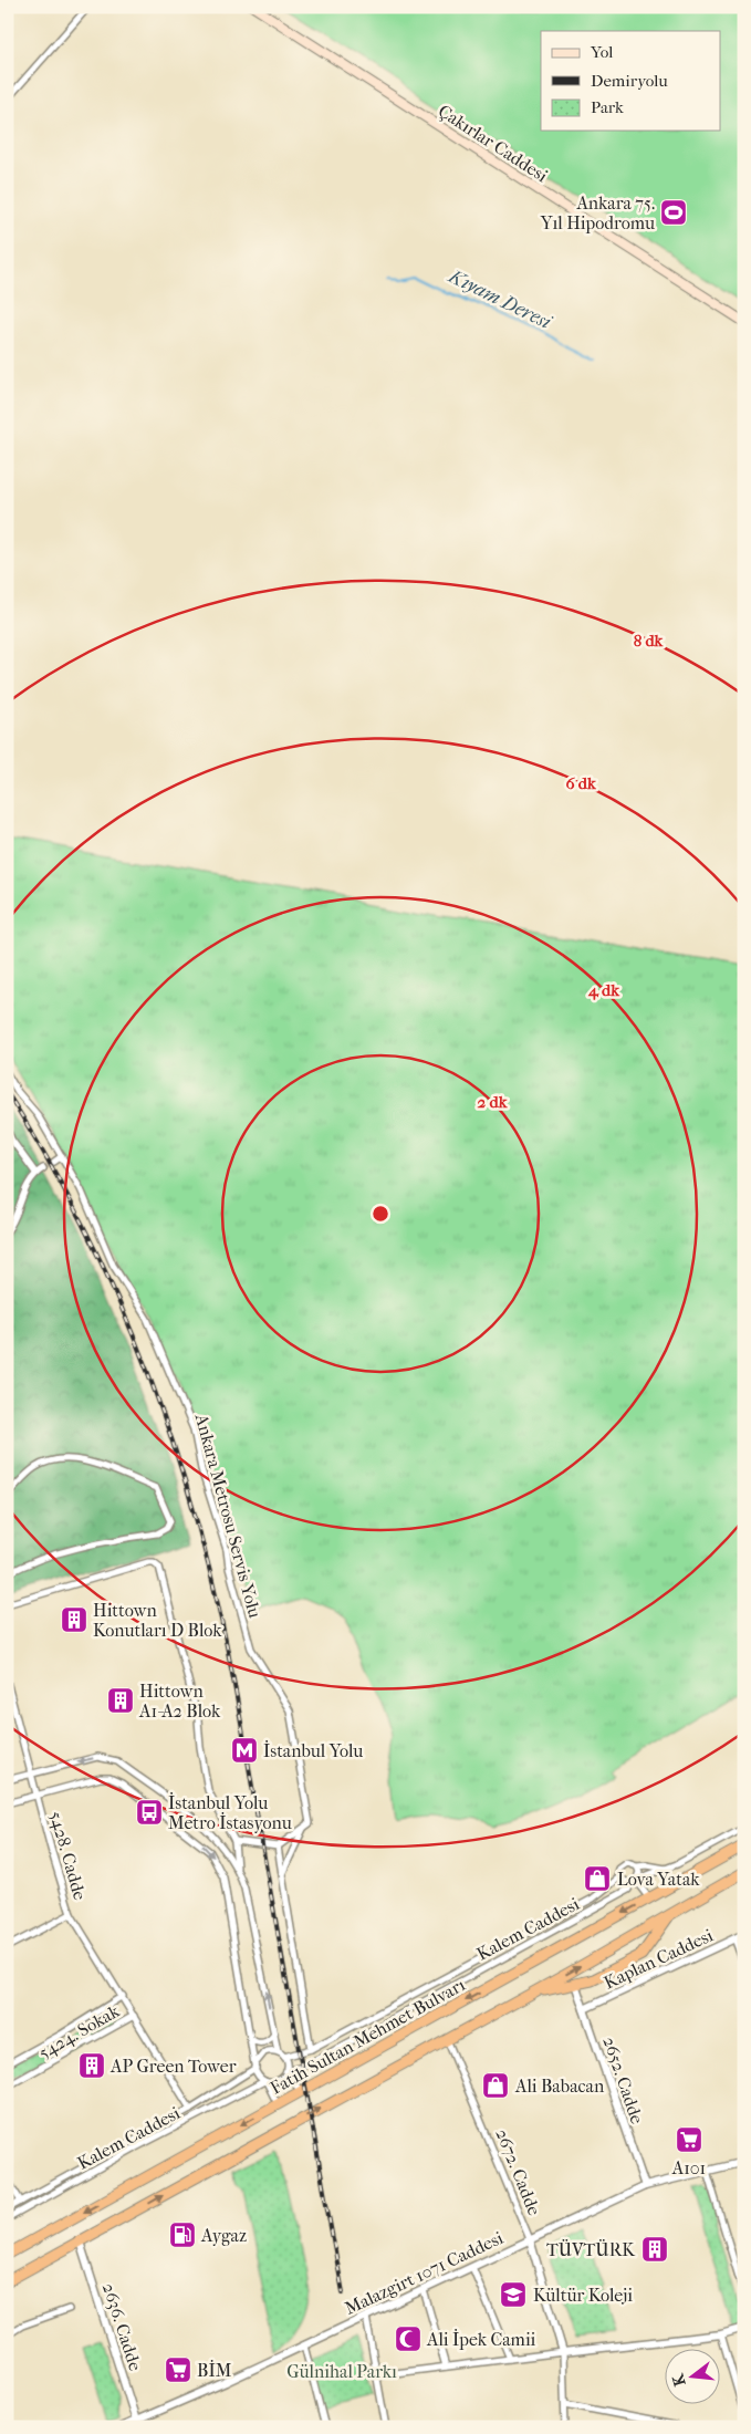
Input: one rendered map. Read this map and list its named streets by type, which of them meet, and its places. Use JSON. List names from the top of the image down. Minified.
{"streets":{"highway":["Fatih Sultan Mehmet Bulvarı"],"main road":["Çakırlar Caddesi"],"street":["Ankara Metrosu Servis Yolu","5428. Cadde","Kalem Caddesi","Kaplan Caddesi","5424. Sokak","2652. Cadde","2672. Cadde","Malazgirt 1071 Caddesi","2636. Cadde"]},"crossings":[["5428. Cadde","Kalem Caddesi"],["5428. Cadde","5424. Sokak"],["Kaplan Caddesi","2652. Cadde"],["2652. Cadde","Malazgirt 1071 Caddesi"],["2672. Cadde","Malazgirt 1071 Caddesi"],["Malazgirt 1071 Caddesi","2636. Cadde"]],"water":["Kıyam Deresi"],"parks":["Gülnihal Parkı"],"places":{"sports":["Ankara 75. Yıl Hipodromu"],"building":["Hittown Konutları D Blok","Hittown A1-A2 Blok","AP Green Tower","TÜVTÜRK"],"metro station":["İstanbul Yolu"],"bus stop":["İstanbul Yolu Metro İstasyonu"],"shop":["Lova Yatak","Ali Babacan"],"supermarket":["A101","BİM"],"fuel station":["Aygaz"],"school or university":["Kültür Koleji"],"mosque":["Ali İpek Camii"]},"legend":["Yol","Demiryolu","Park"],"north":"left","rings":["8 dk","6 dk","4 dk","2 dk"]}
